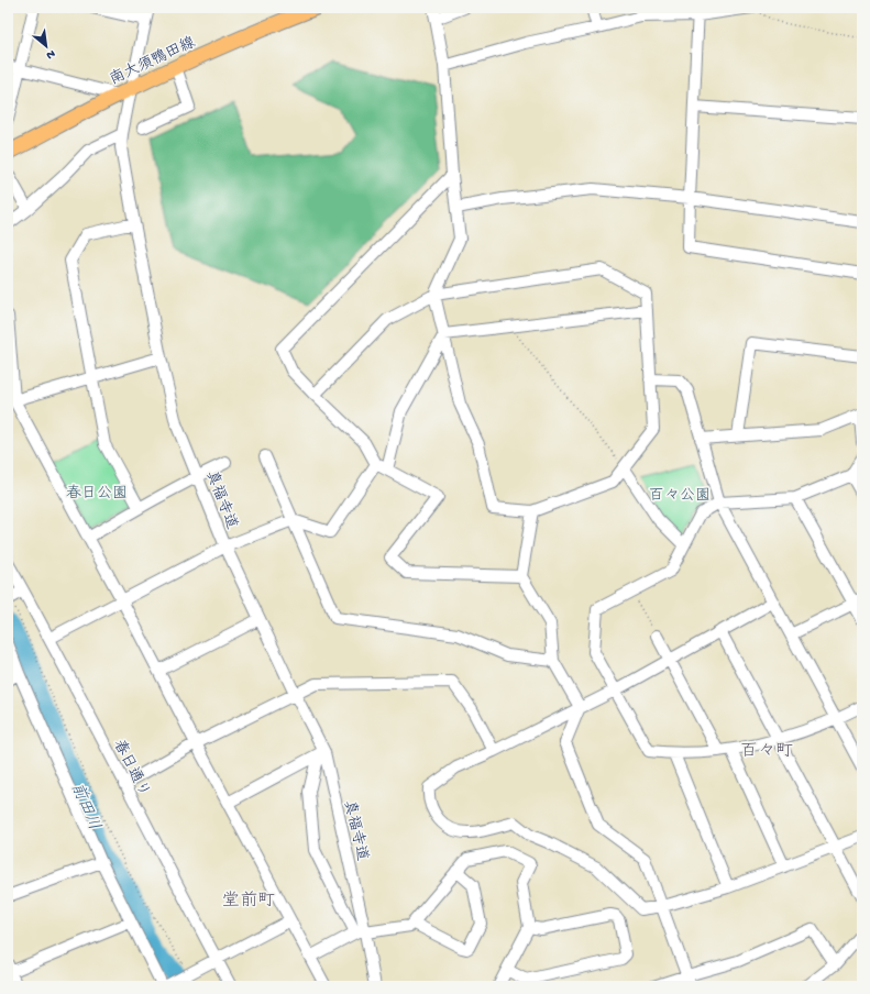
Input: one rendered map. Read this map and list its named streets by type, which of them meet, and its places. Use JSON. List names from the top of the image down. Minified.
{"streets":{"main road":["南大須鴨田線"],"street":["真福寺道","春日通り"]},"crossings":[["南大須鴨田線","真福寺道"]],"districts":["百々町","堂前町"],"water":["前田川"],"parks":["春日公園","百々公園"],"north":"bottom right"}
